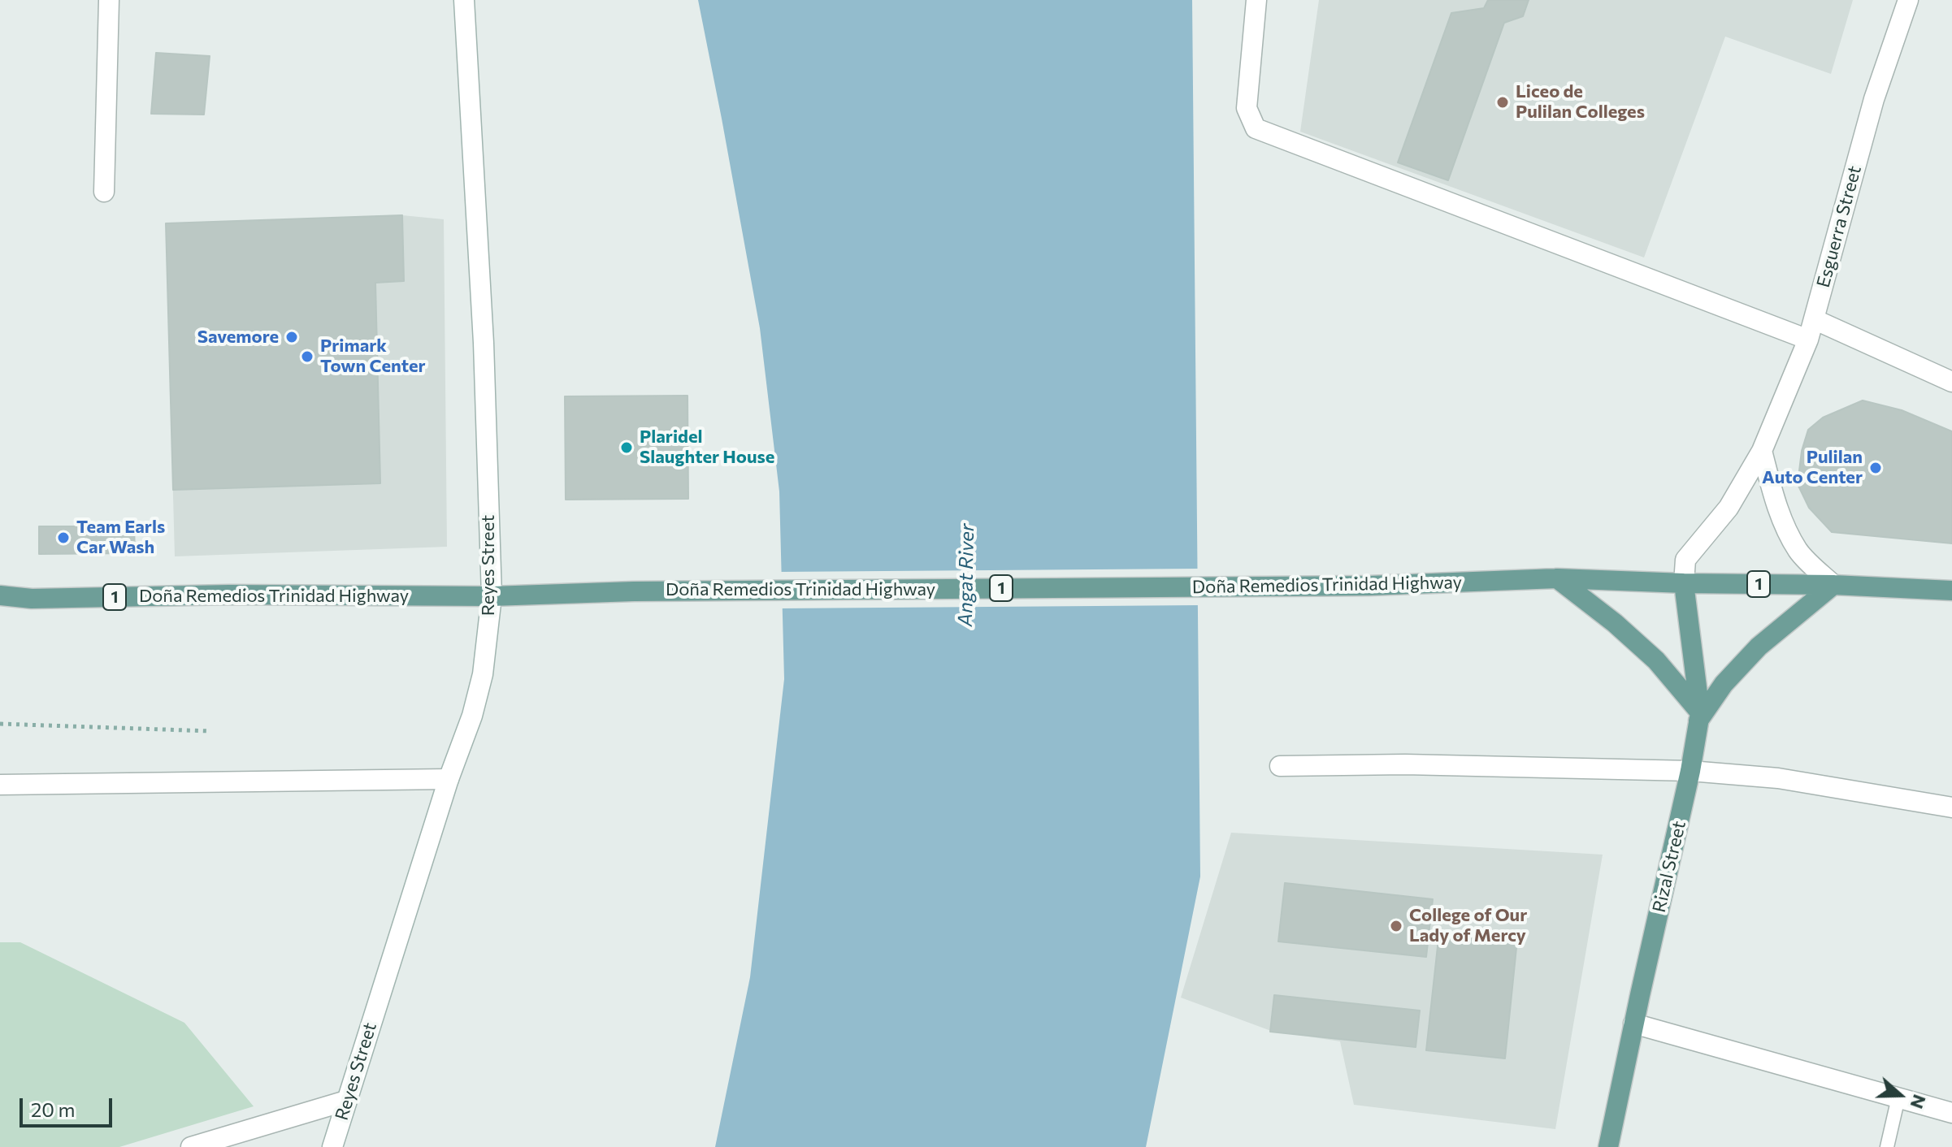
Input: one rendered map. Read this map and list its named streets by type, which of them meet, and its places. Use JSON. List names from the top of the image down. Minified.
{"streets":{"main road":["1","Doña Remedios Trinidad Highway","Rizal Street"],"street":["Esguerra Street","Reyes Street"]},"crossings":[["Esguerra Street","Doña Remedios Trinidad Highway"],["Esguerra Street","Rizal Street"],["Reyes Street","Doña Remedios Trinidad Highway"],["Doña Remedios Trinidad Highway","Rizal Street"]],"water":["Angat River"],"places":["Liceo de Pulilan Colleges","Savemore","Primark Town Center","Plaridel Slaughter House","Pulilan Auto Center","Team Earls Car Wash","College of Our Lady of Mercy"],"scale_bar":"20 m","north":"right"}
